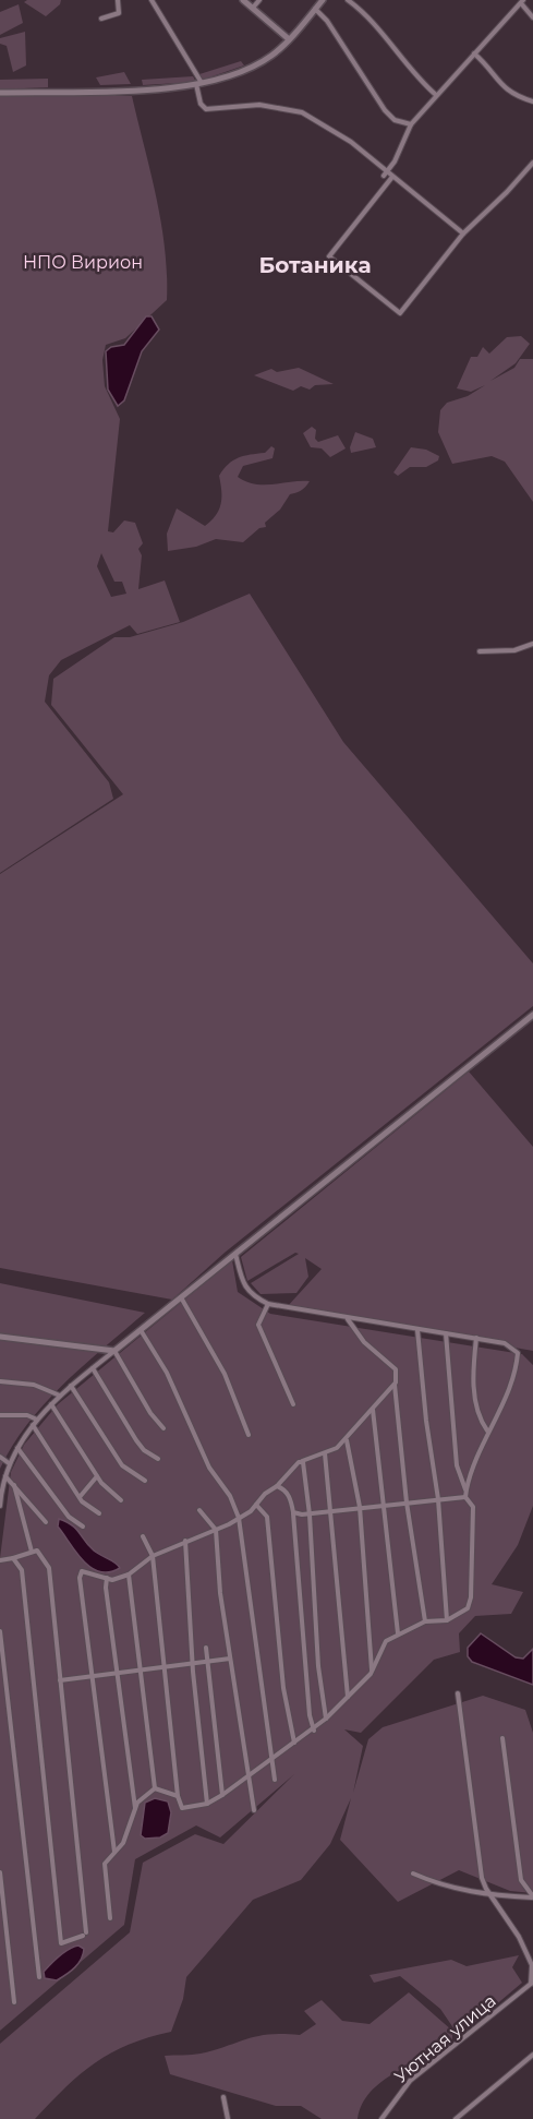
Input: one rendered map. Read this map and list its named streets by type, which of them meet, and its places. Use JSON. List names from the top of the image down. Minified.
{"streets":{"street":["Уютная улица"]},"districts":["Ботаника"],"parks":["НПО Вирион"]}
